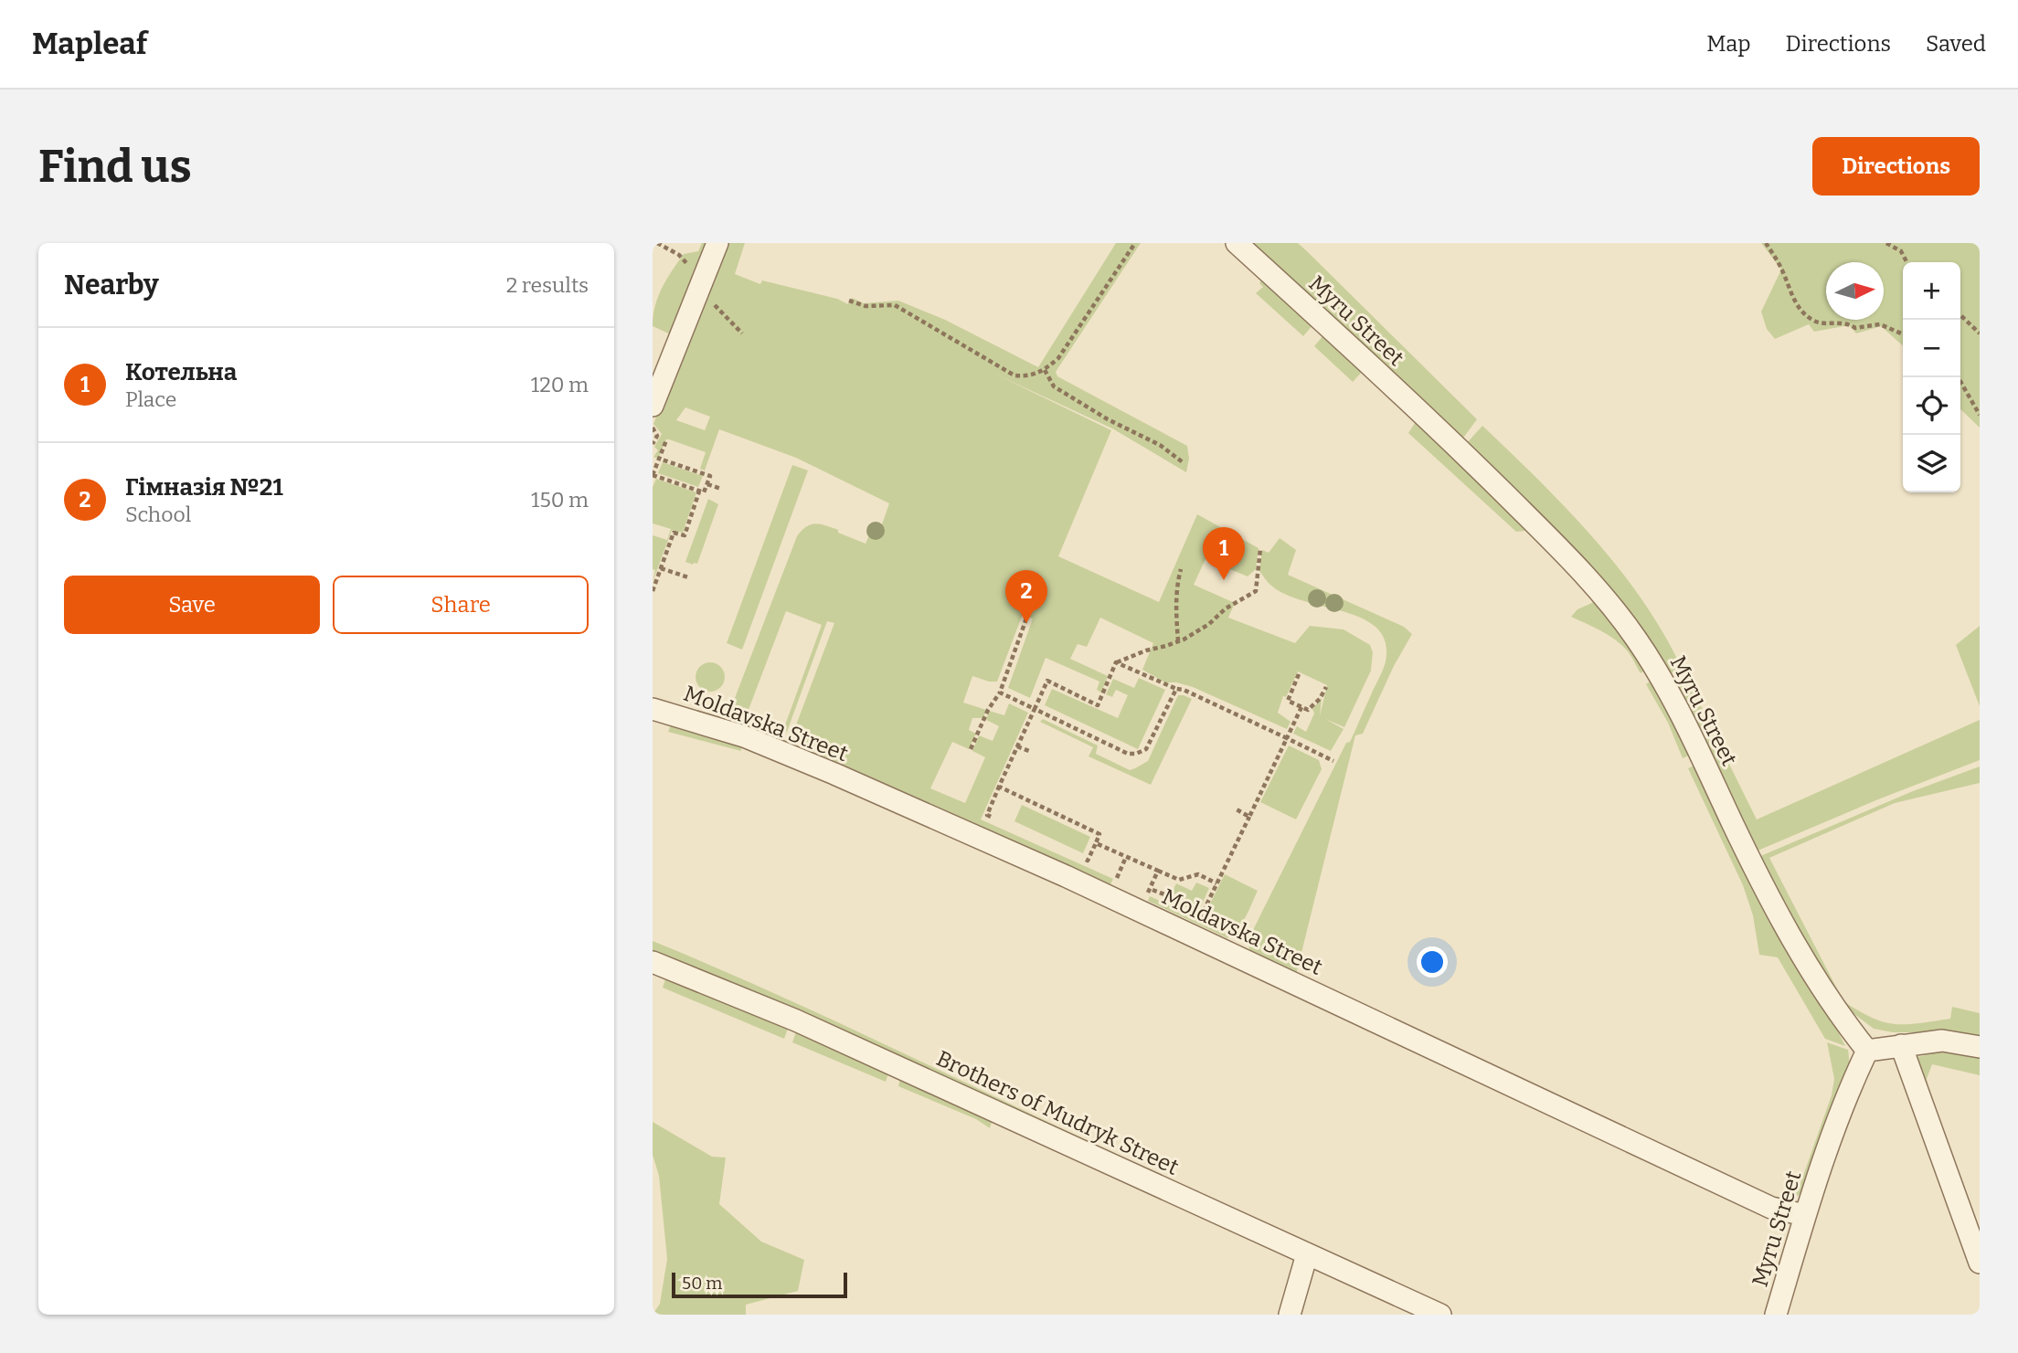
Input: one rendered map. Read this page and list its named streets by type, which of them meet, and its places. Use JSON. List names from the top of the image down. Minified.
{"streets":{"street":["Myru Street","Moldavska Street","Brothers of Mudryk Street"]},"crossings":[["Myru Street","Moldavska Street"]],"scale_bar":"50 m","north":"right","page":{"header":"Mapleaf","nav":["Map","Directions","Saved"],"buttons":["Directions",["Save","Share"]],"title":"Find us","heading":["Nearby","2 results"],"map_buttons":["+","−"],"list":[{"mark":"1","name":"Котельна","note":"Place","value":"120 m"},{"mark":"2","name":"Гімназія №21","note":"School","value":"150 m"}],"pins":["1","2"],"scale":"50 m"}}
